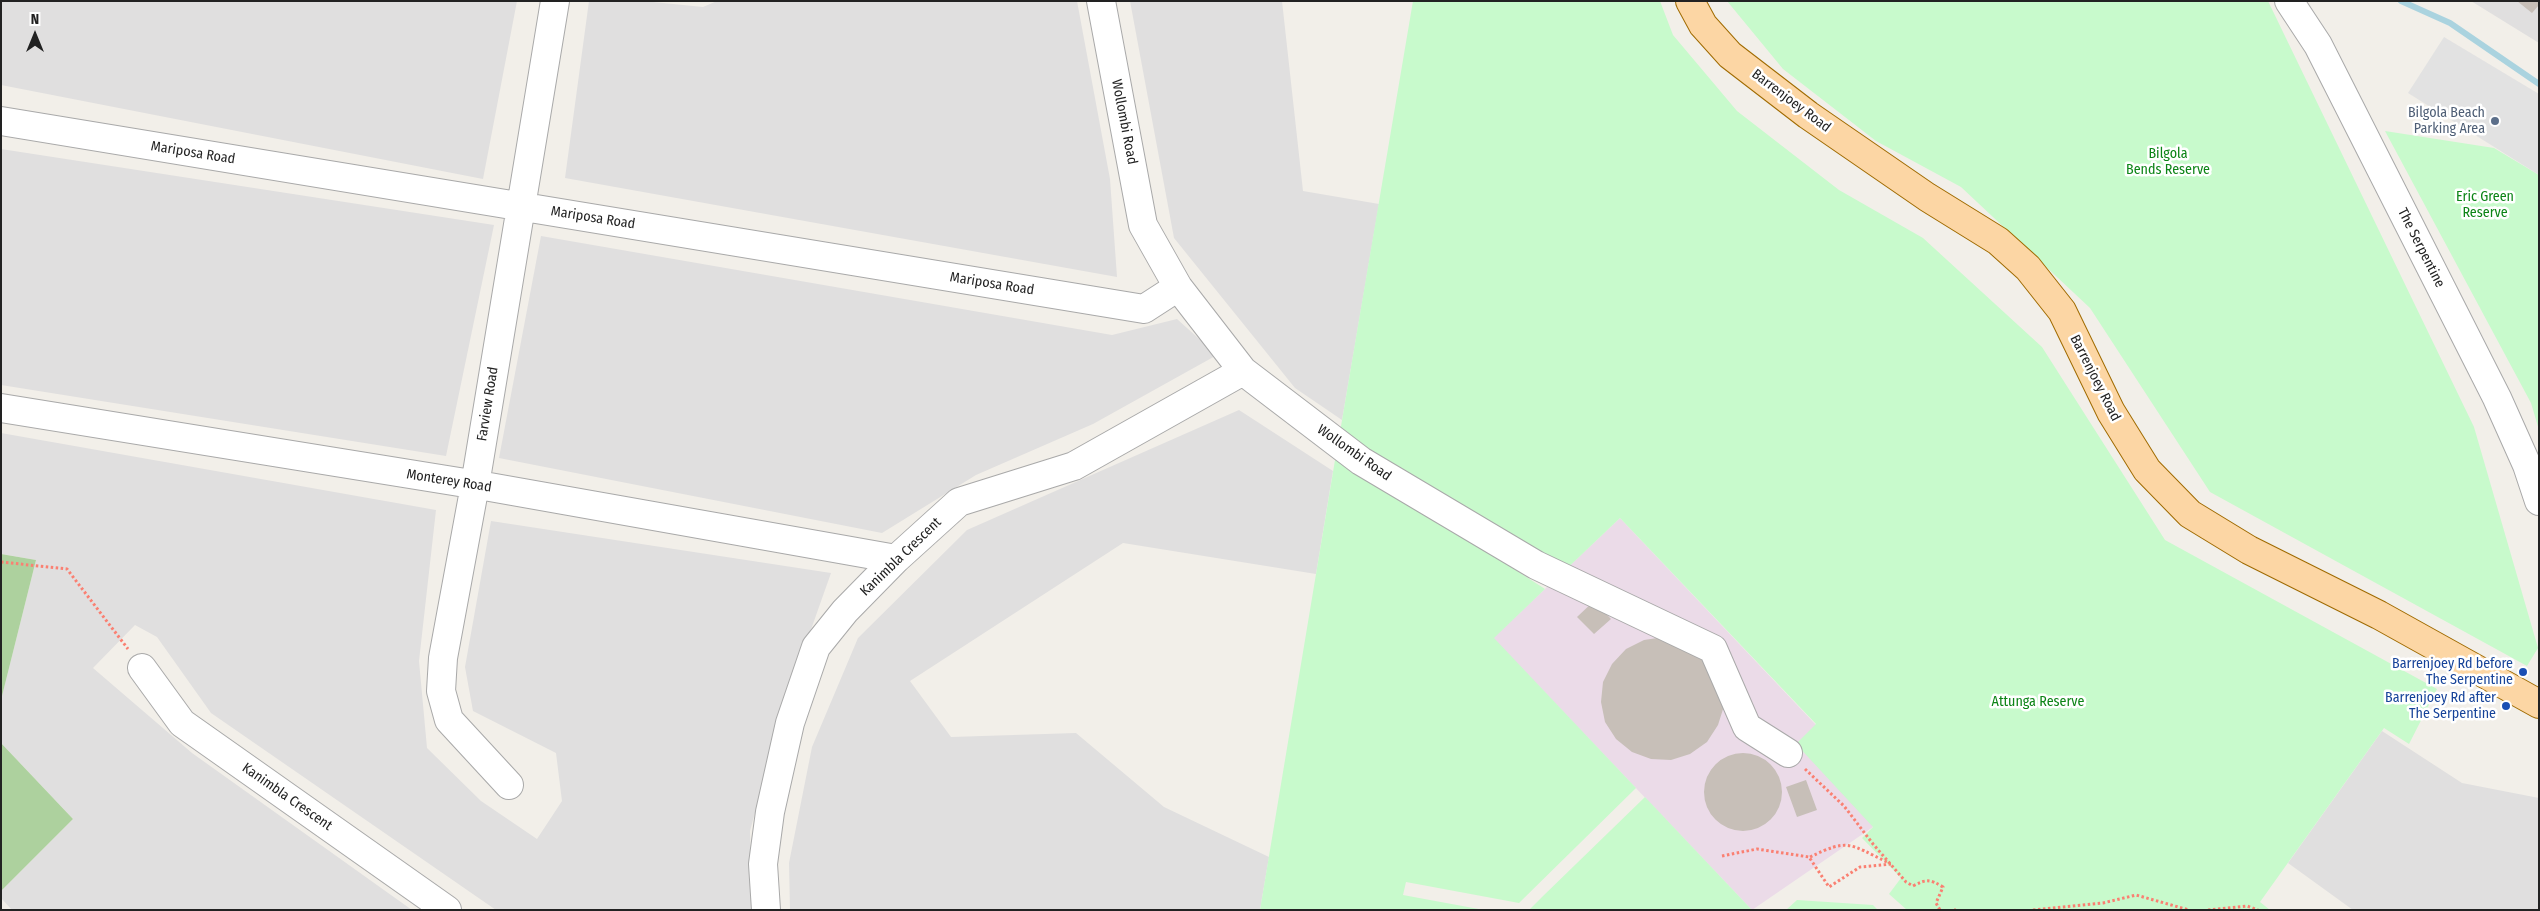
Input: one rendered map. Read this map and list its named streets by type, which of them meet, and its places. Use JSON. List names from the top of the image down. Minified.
{"streets":{"main road":["Barrenjoey Road"],"street":["Wollombi Road","Mariposa Road","The Serpentine","Farview Road","Monterey Road","Kanimbla Crescent"]},"crossings":[["Wollombi Road","Mariposa Road"],["Wollombi Road","Kanimbla Crescent"],["Mariposa Road","Farview Road"],["Farview Road","Monterey Road"],["Monterey Road","Kanimbla Crescent"]],"parks":["Bilgola Bends Reserve","Eric Green Reserve","Attunga Reserve"],"places":["Bilgola Beach Parking Area","Barrenjoey Rd before The Serpentine","Barrenjoey Rd after The Serpentine"],"north":"top"}
